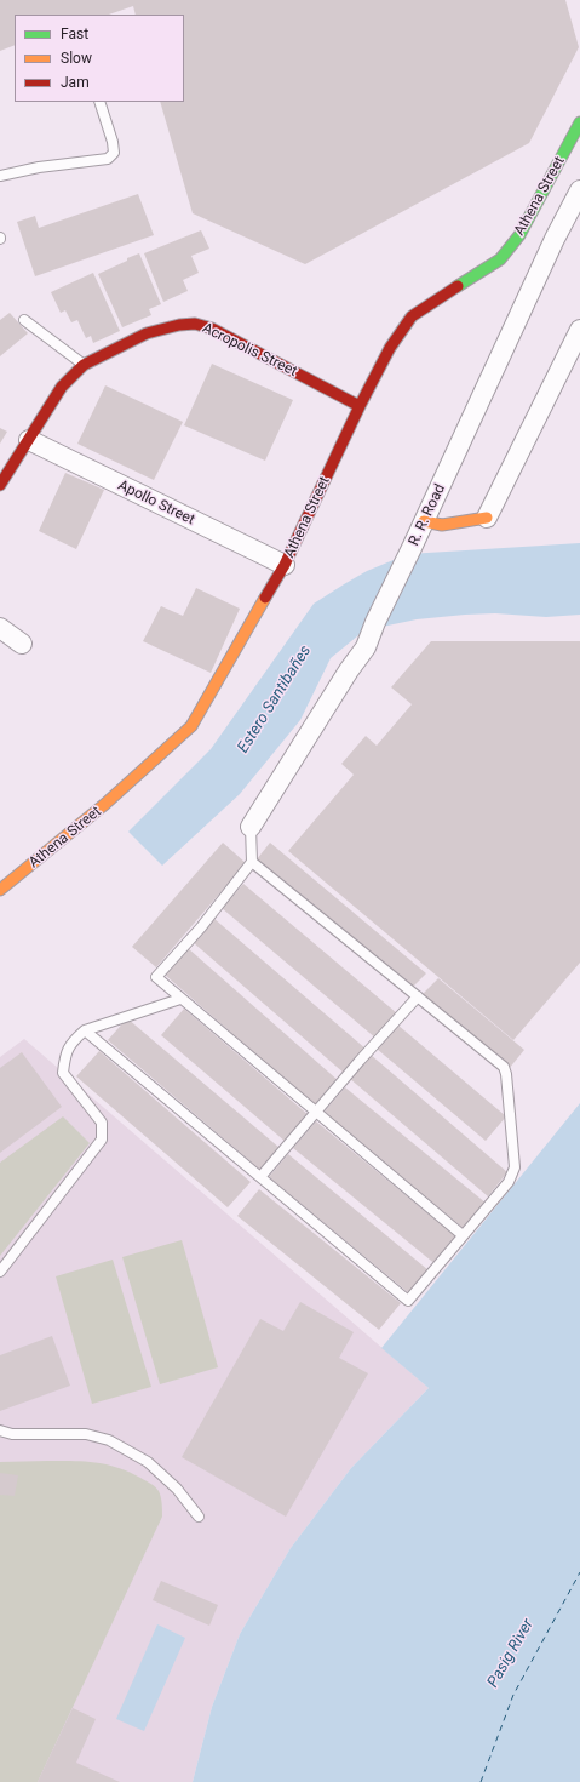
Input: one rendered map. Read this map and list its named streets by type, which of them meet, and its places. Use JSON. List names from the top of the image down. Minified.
{"streets":{"street":["Athena Street","Acropolis Street","Apollo Street","R. R. Road"]},"crossings":[["Athena Street","Acropolis Street"],["Athena Street","Apollo Street"],["Acropolis Street","Apollo Street"]],"water":["Estero Santibañes","Pasig River"],"legend":["Fast","Slow","Jam"]}
